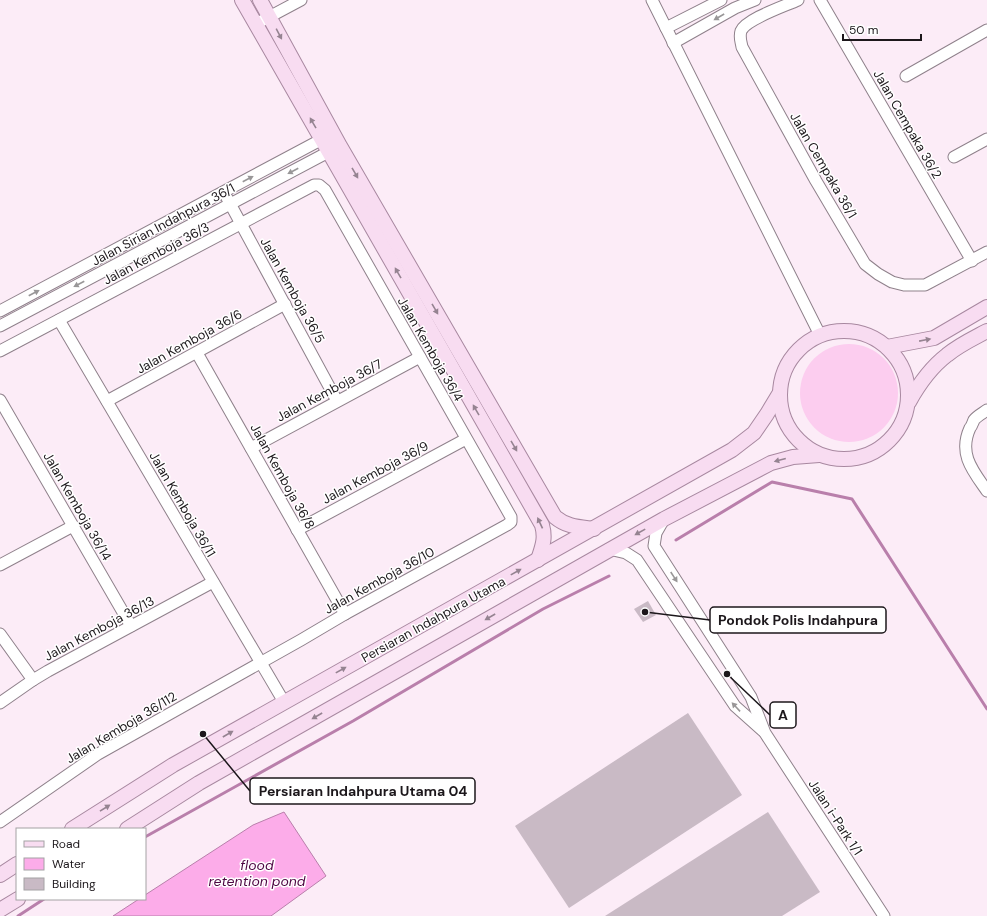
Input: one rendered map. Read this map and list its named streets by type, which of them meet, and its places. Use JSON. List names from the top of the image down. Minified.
{"streets":{"main road":["Persiaran Indahpura Utama"],"street":["Jalan Cempaka 36/2","Jalan Cempaka 36/1","Jalan Sirian Indahpura 36/1","Jalan Kemboja 36/3","Jalan Kemboja 36/5","Jalan Kemboja 36/6","Jalan Kemboja 36/4","Jalan Kemboja 36/7","Jalan Kemboja 36/9","Jalan Kemboja 36/8","Jalan Kemboja 36/11","Jalan Kemboja 36/14","Jalan Kemboja 36/10","Jalan Kemboja 36/13","Jalan Kemboja 36/112","Jalan i-Park 1/1"]},"crossings":[["Jalan Cempaka 36/2","Jalan Cempaka 36/1"],["Jalan Sirian Indahpura 36/1","Jalan Kemboja 36/5"],["Jalan Kemboja 36/3","Jalan Kemboja 36/5"],["Jalan Kemboja 36/3","Jalan Kemboja 36/4"],["Jalan Kemboja 36/3","Jalan Kemboja 36/11"],["Jalan Kemboja 36/5","Jalan Kemboja 36/6"],["Jalan Kemboja 36/5","Jalan Kemboja 36/7"],["Jalan Kemboja 36/6","Jalan Kemboja 36/8"],["Jalan Kemboja 36/6","Jalan Kemboja 36/11"],["Jalan Kemboja 36/4","Jalan Kemboja 36/7"],["Jalan Kemboja 36/4","Jalan Kemboja 36/9"],["Jalan Kemboja 36/4","Jalan Kemboja 36/10"],["Jalan Kemboja 36/7","Jalan Kemboja 36/8"],["Jalan Kemboja 36/9","Jalan Kemboja 36/8"],["Jalan Kemboja 36/8","Jalan Kemboja 36/10"],["Jalan Kemboja 36/11","Jalan Kemboja 36/10"],["Jalan Kemboja 36/11","Persiaran Indahpura Utama"],["Jalan Kemboja 36/11","Jalan Kemboja 36/13"],["Jalan Kemboja 36/11","Jalan Kemboja 36/112"],["Jalan Kemboja 36/14","Jalan Kemboja 36/13"],["Jalan Kemboja 36/10","Jalan Kemboja 36/112"],["Persiaran Indahpura Utama","Jalan i-Park 1/1"]],"water":["flood retention pond"],"places":["Pondok Polis Indahpura","A","Persiaran Indahpura Utama 04"],"legend":["Road","Water","Building"],"scale_bar":"50 m"}
